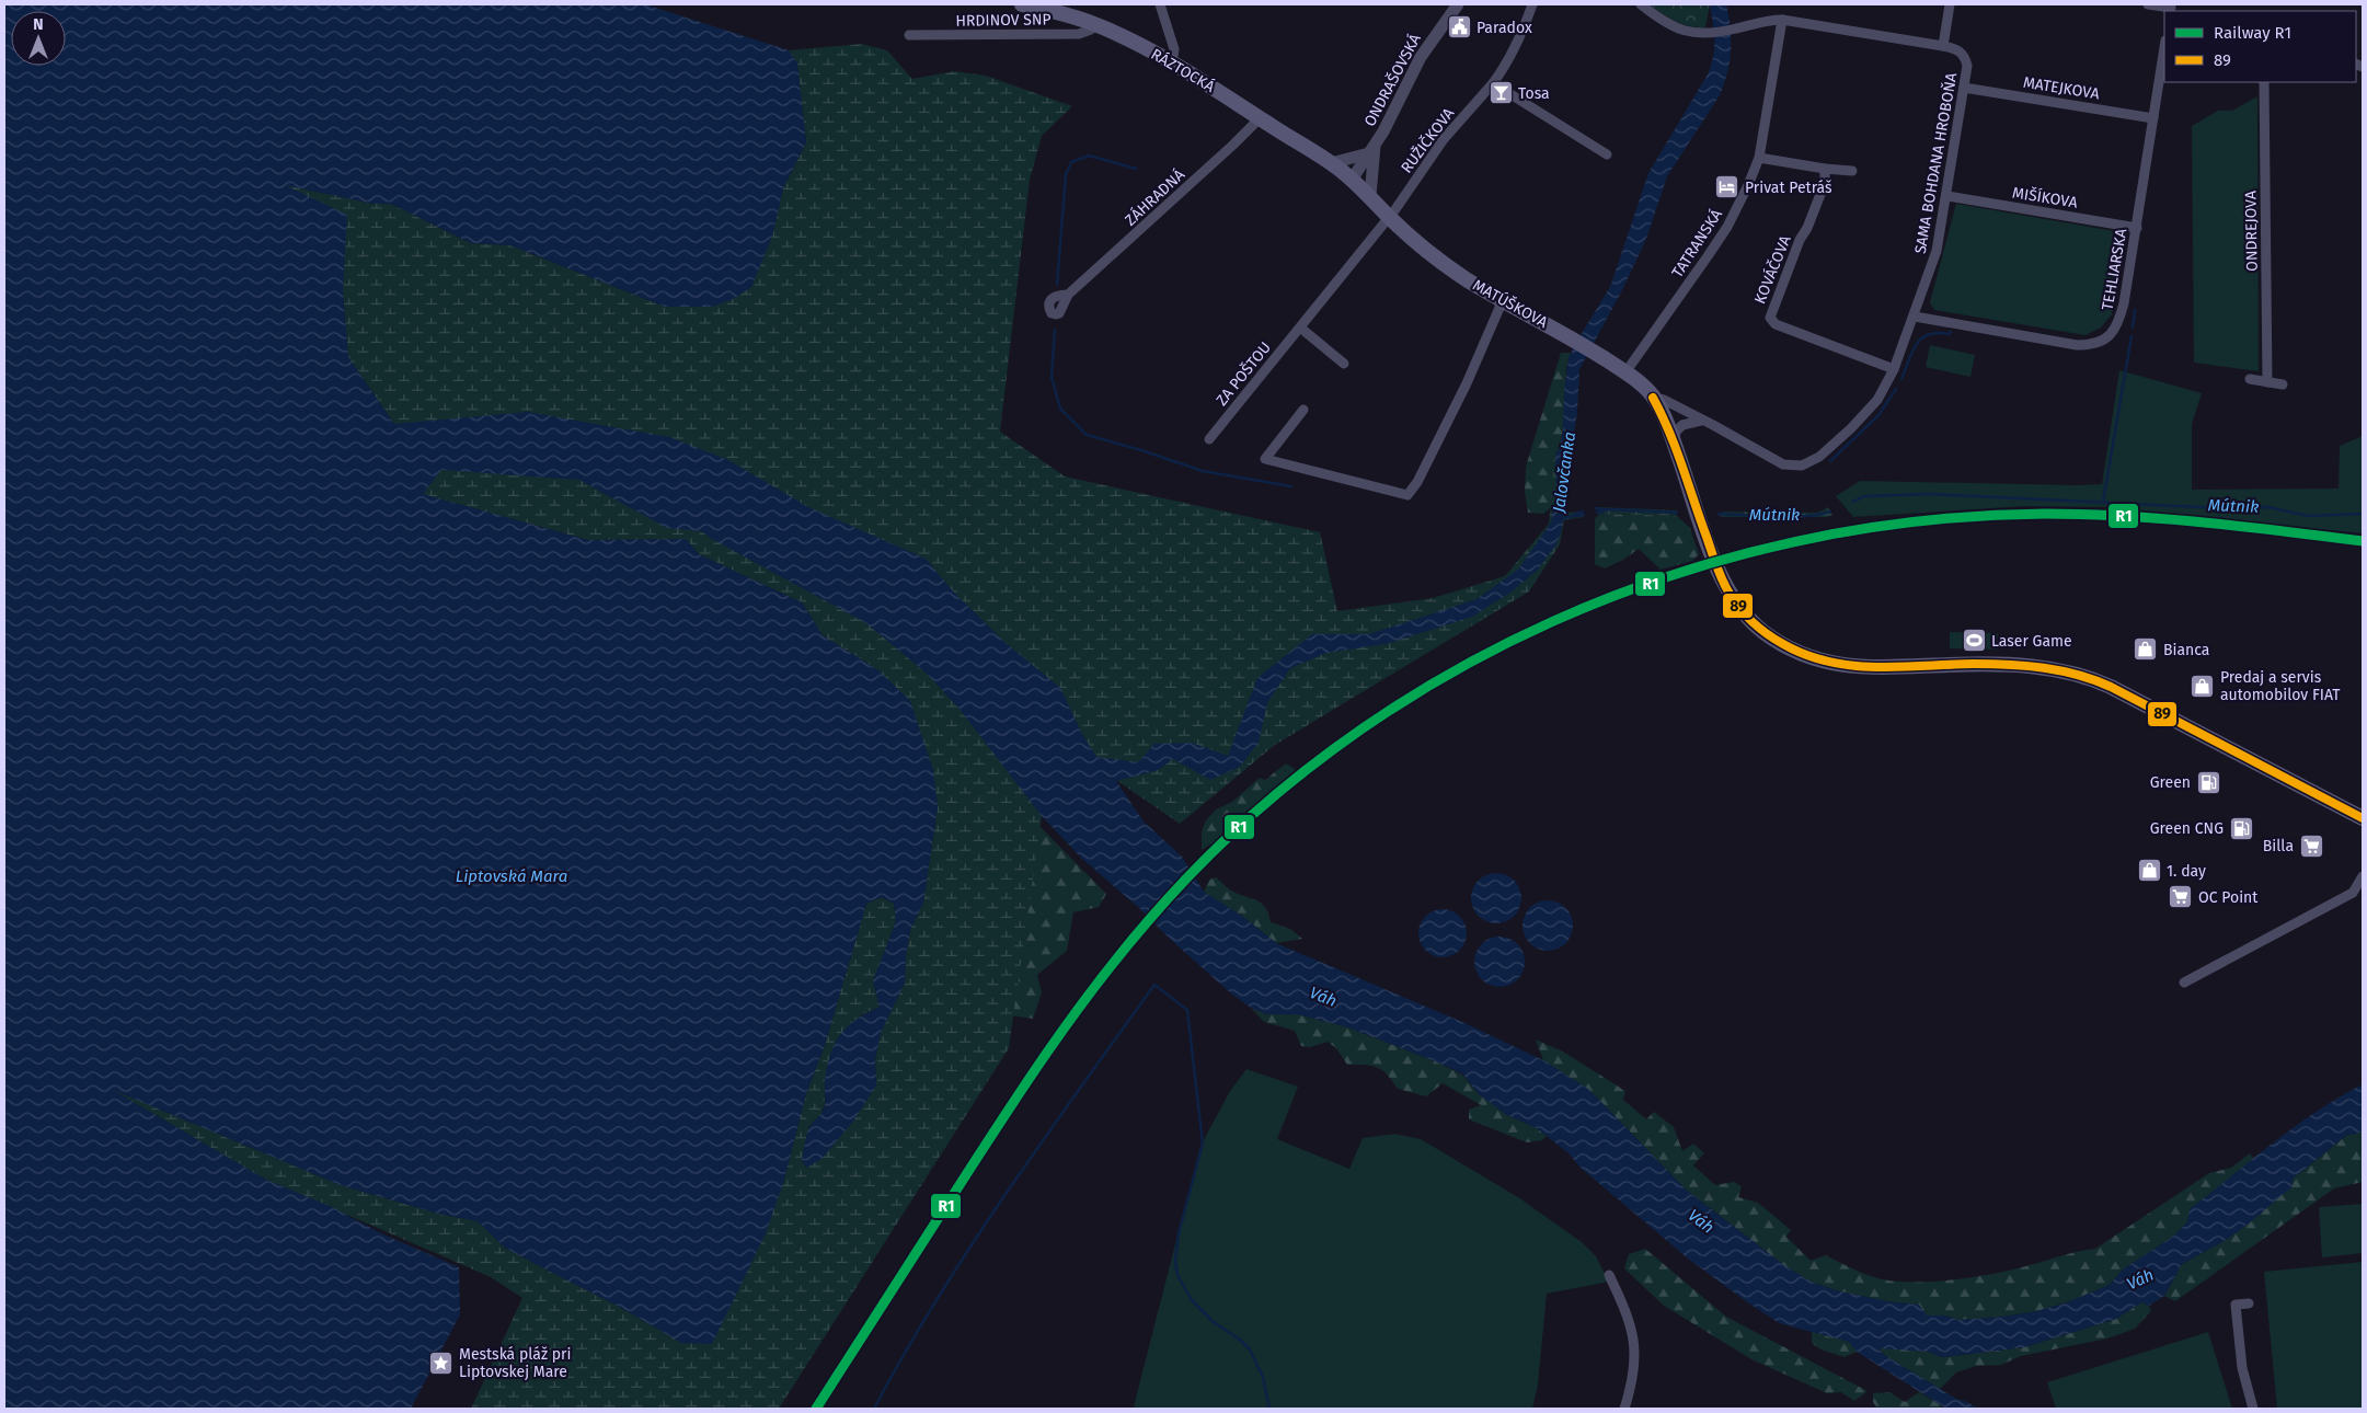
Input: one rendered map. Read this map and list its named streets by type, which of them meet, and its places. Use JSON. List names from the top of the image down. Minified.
{"streets":{"main road":["RÁZTOCKÁ","MATÚŠKOVA"],"street":["HRDINOV SNP","ONDRAŠOVSKÁ","MATEJKOVA","RUŽIČKOVA","SAMA BOHDANA HROBOŇA","ZÁHRADNÁ","MIŠÍKOVA","ONDREJOVA","TATRANSKÁ","KOVÁČOVA","TEHLIARSKA","ZA POŠTOU"]},"crossings":[["HRDINOV SNP","RÁZTOCKÁ"],["RÁZTOCKÁ","ZÁHRADNÁ"],["RÁZTOCKÁ","MATÚŠKOVA"],["ONDRAŠOVSKÁ","MATÚŠKOVA"],["MATEJKOVA","SAMA BOHDANA HROBOŇA"],["MATEJKOVA","TEHLIARSKA"],["RUŽIČKOVA","MATÚŠKOVA"],["RUŽIČKOVA","ZA POŠTOU"],["SAMA BOHDANA HROBOŇA","MIŠÍKOVA"],["SAMA BOHDANA HROBOŇA","KOVÁČOVA"],["SAMA BOHDANA HROBOŇA","TEHLIARSKA"],["SAMA BOHDANA HROBOŇA","MATÚŠKOVA"],["MIŠÍKOVA","TEHLIARSKA"],["TATRANSKÁ","MATÚŠKOVA"],["MATÚŠKOVA","ZA POŠTOU"]],"water":["Jalovčanka","Mútnik","Liptovská Mara","Váh"],"places":{"public building":["Paradox"],"bar":["Tosa"],"hotel":["Privat Petráš"],"sports":["Laser Game"],"shop":["Bianca","Predaj a servis automobilov FIAT","1. day"],"fuel station":["Green","Green CNG"],"supermarket":["Billa","OC Point"],"place":["Mestská pláž pri Liptovskej Mare"]},"lines":["transit line 89","rail line R1"],"legend":["Railway R1","89"],"north":"top"}
